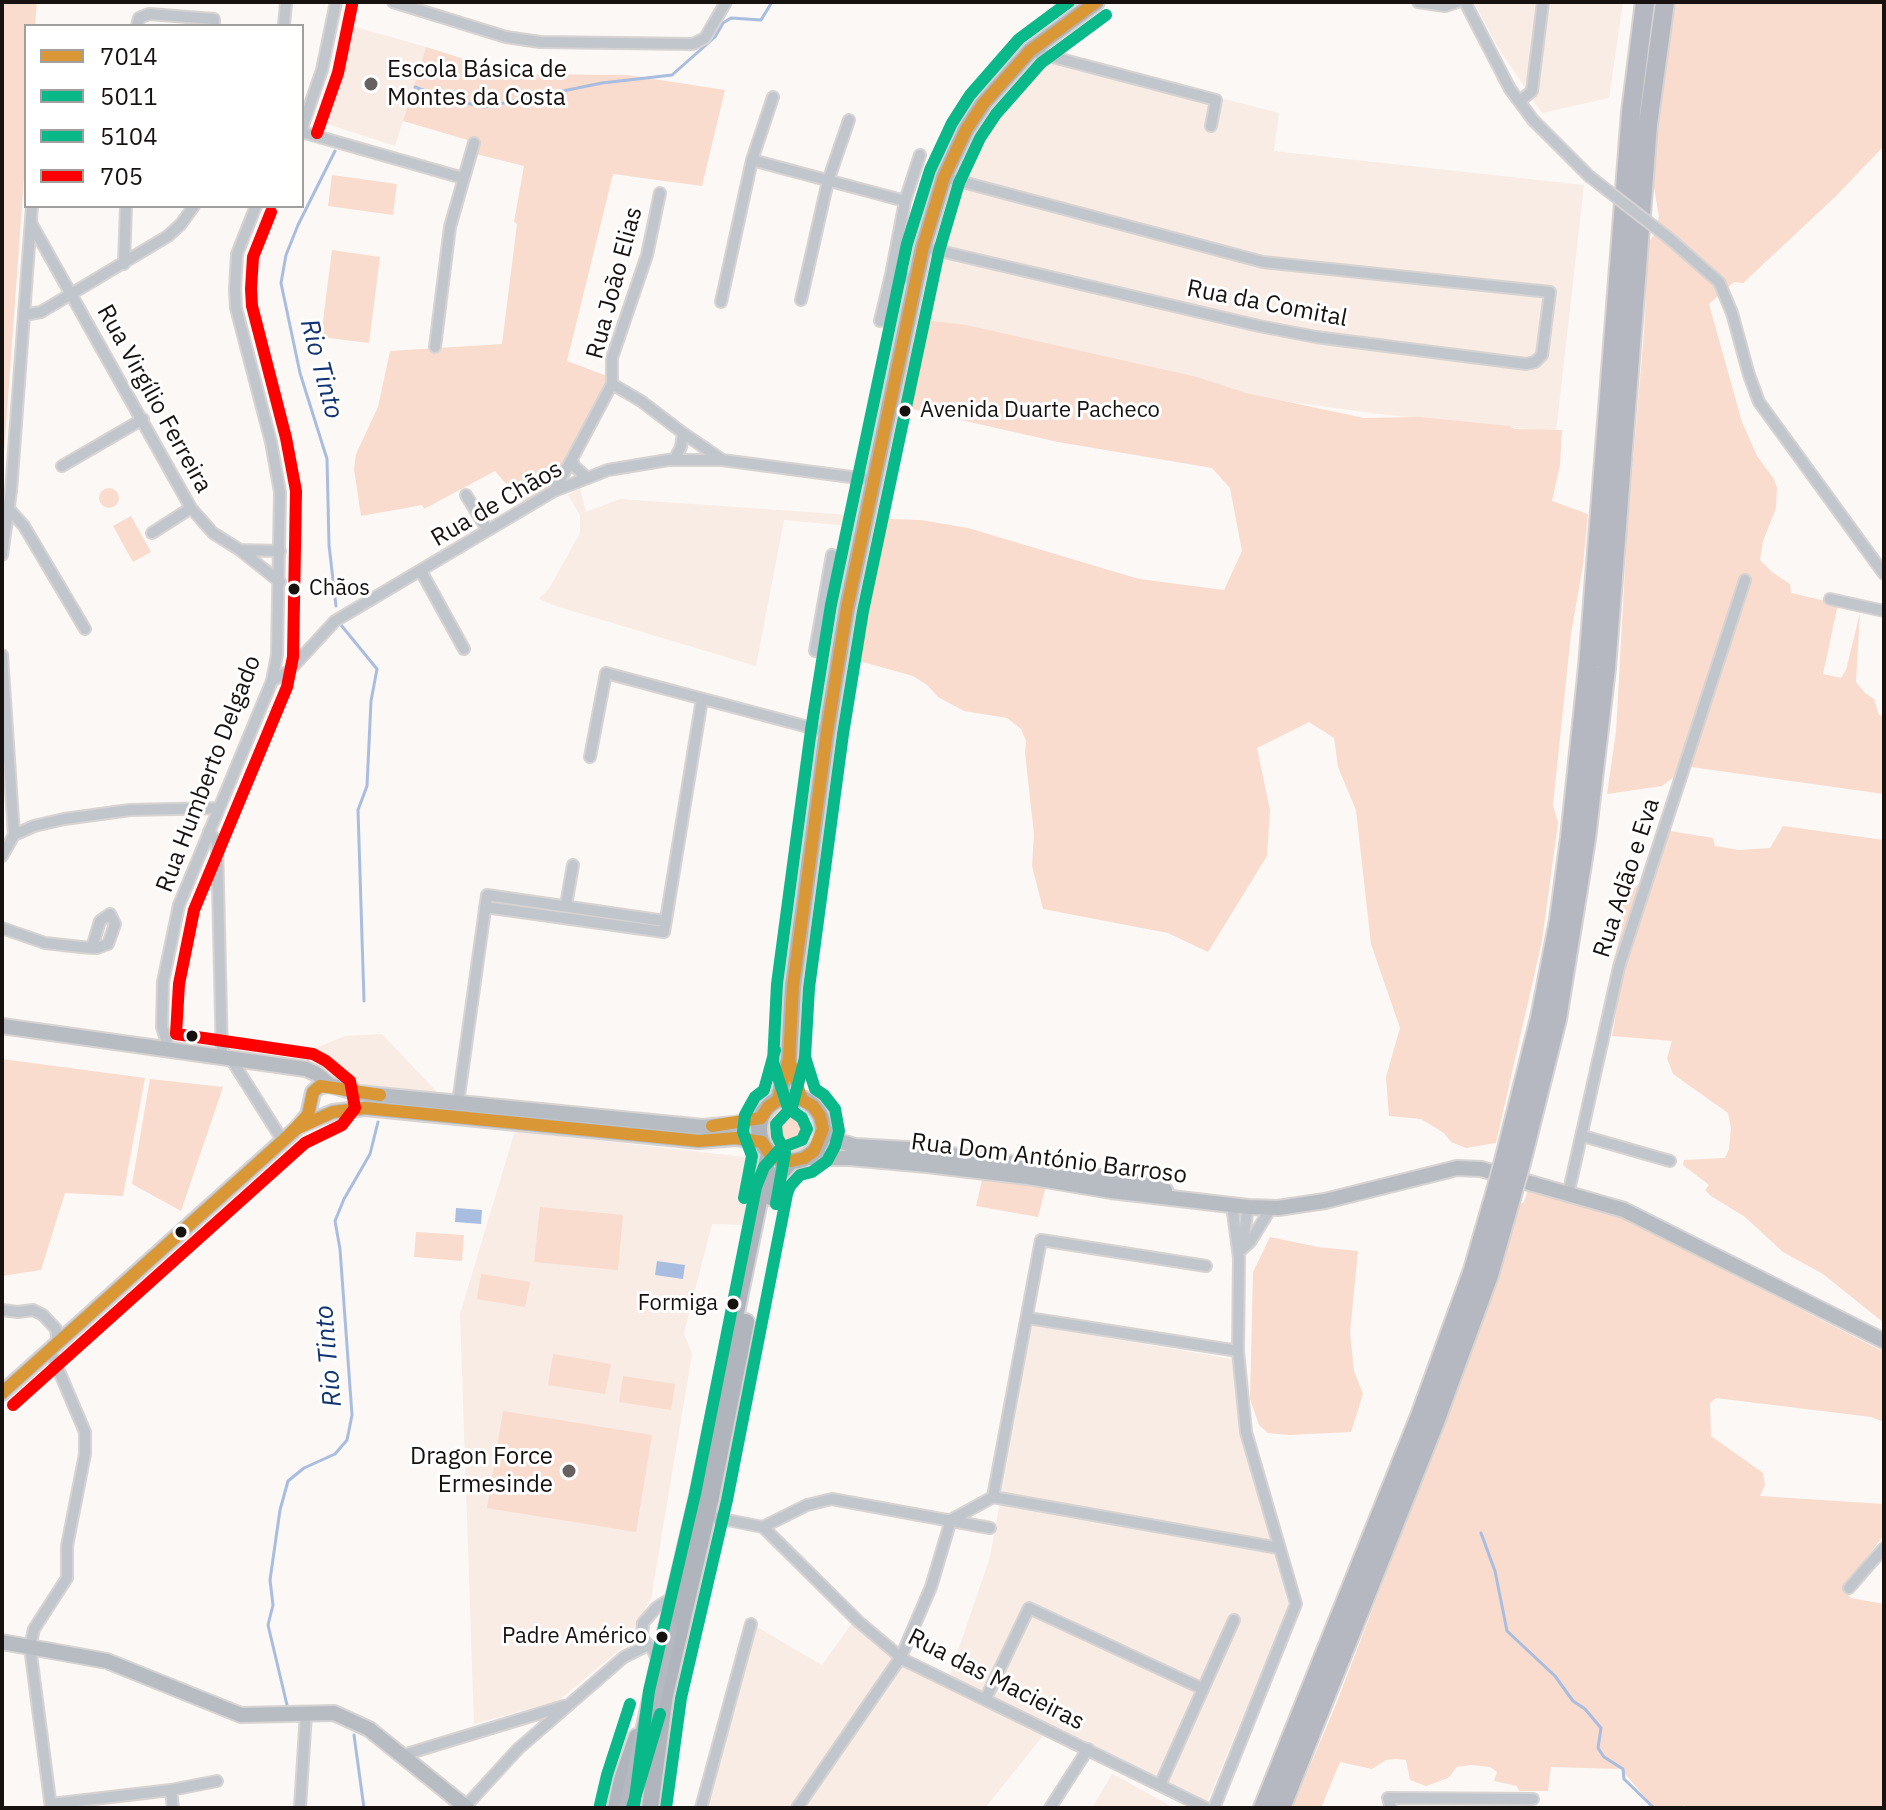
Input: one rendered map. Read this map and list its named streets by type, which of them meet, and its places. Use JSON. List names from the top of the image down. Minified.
{"streets":{"main road":["Rua Dom António Barroso"],"street":["Rua João Elias","Rua da Comital","Rua Virgílio Ferreira","Rua de Chãos","Rua Humberto Delgado","Rua Adão e Eva","Rua das Macieiras"]},"crossings":[["Rua Virgílio Ferreira","Rua Humberto Delgado"],["Rua de Chãos","Rua Humberto Delgado"]],"water":["Rio Tinto"],"places":["Escola Básica de Montes da Costa","Avenida Duarte Pacheco","Chãos","Formiga","Dragon Force Ermesinde","Padre Américo"],"lines":["transit line 7014","transit line 5104","transit line 705","transit line 5011"],"legend":["7014","5011","5104","705"]}
